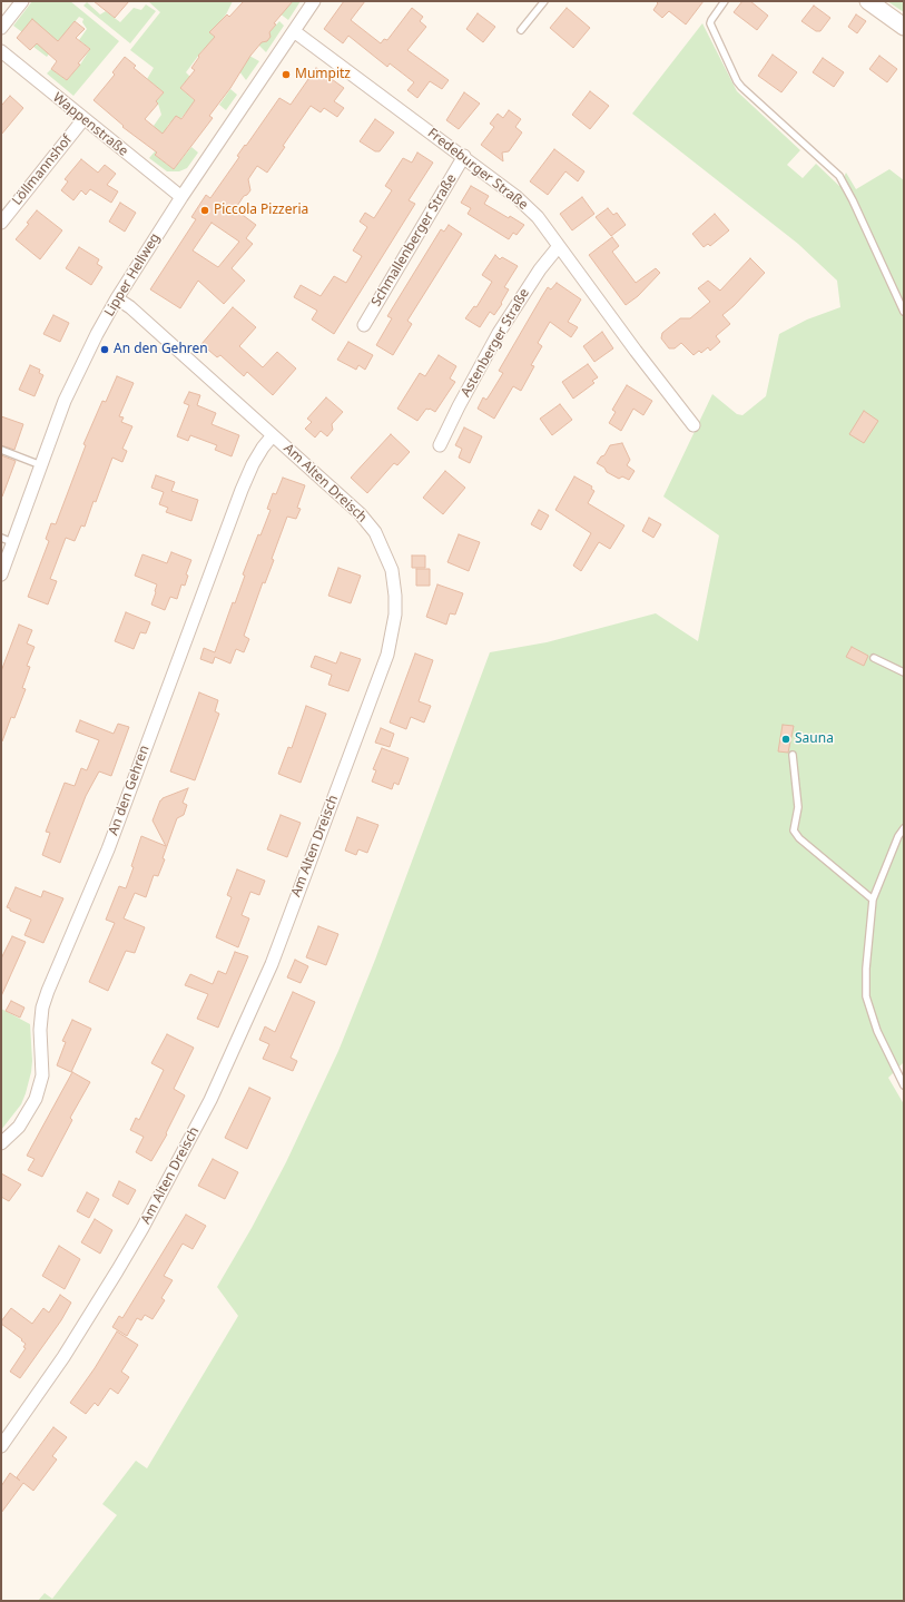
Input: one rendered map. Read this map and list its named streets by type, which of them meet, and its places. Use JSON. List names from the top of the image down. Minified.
{"streets":{"street":["Wappenstraße","Fredeburger Straße","Löllmannshof","Schmallenberger Straße","Lipper Hellweg","Astenberger Straße","Am Alten Dreisch","An den Gehren"]},"crossings":[["Wappenstraße","Löllmannshof"],["Wappenstraße","Lipper Hellweg"],["Fredeburger Straße","Schmallenberger Straße"],["Fredeburger Straße","Lipper Hellweg"],["Fredeburger Straße","Astenberger Straße"],["Lipper Hellweg","Am Alten Dreisch"],["Am Alten Dreisch","An den Gehren"]],"places":["Mumpitz","Piccola Pizzeria","An den Gehren","Sauna"]}
